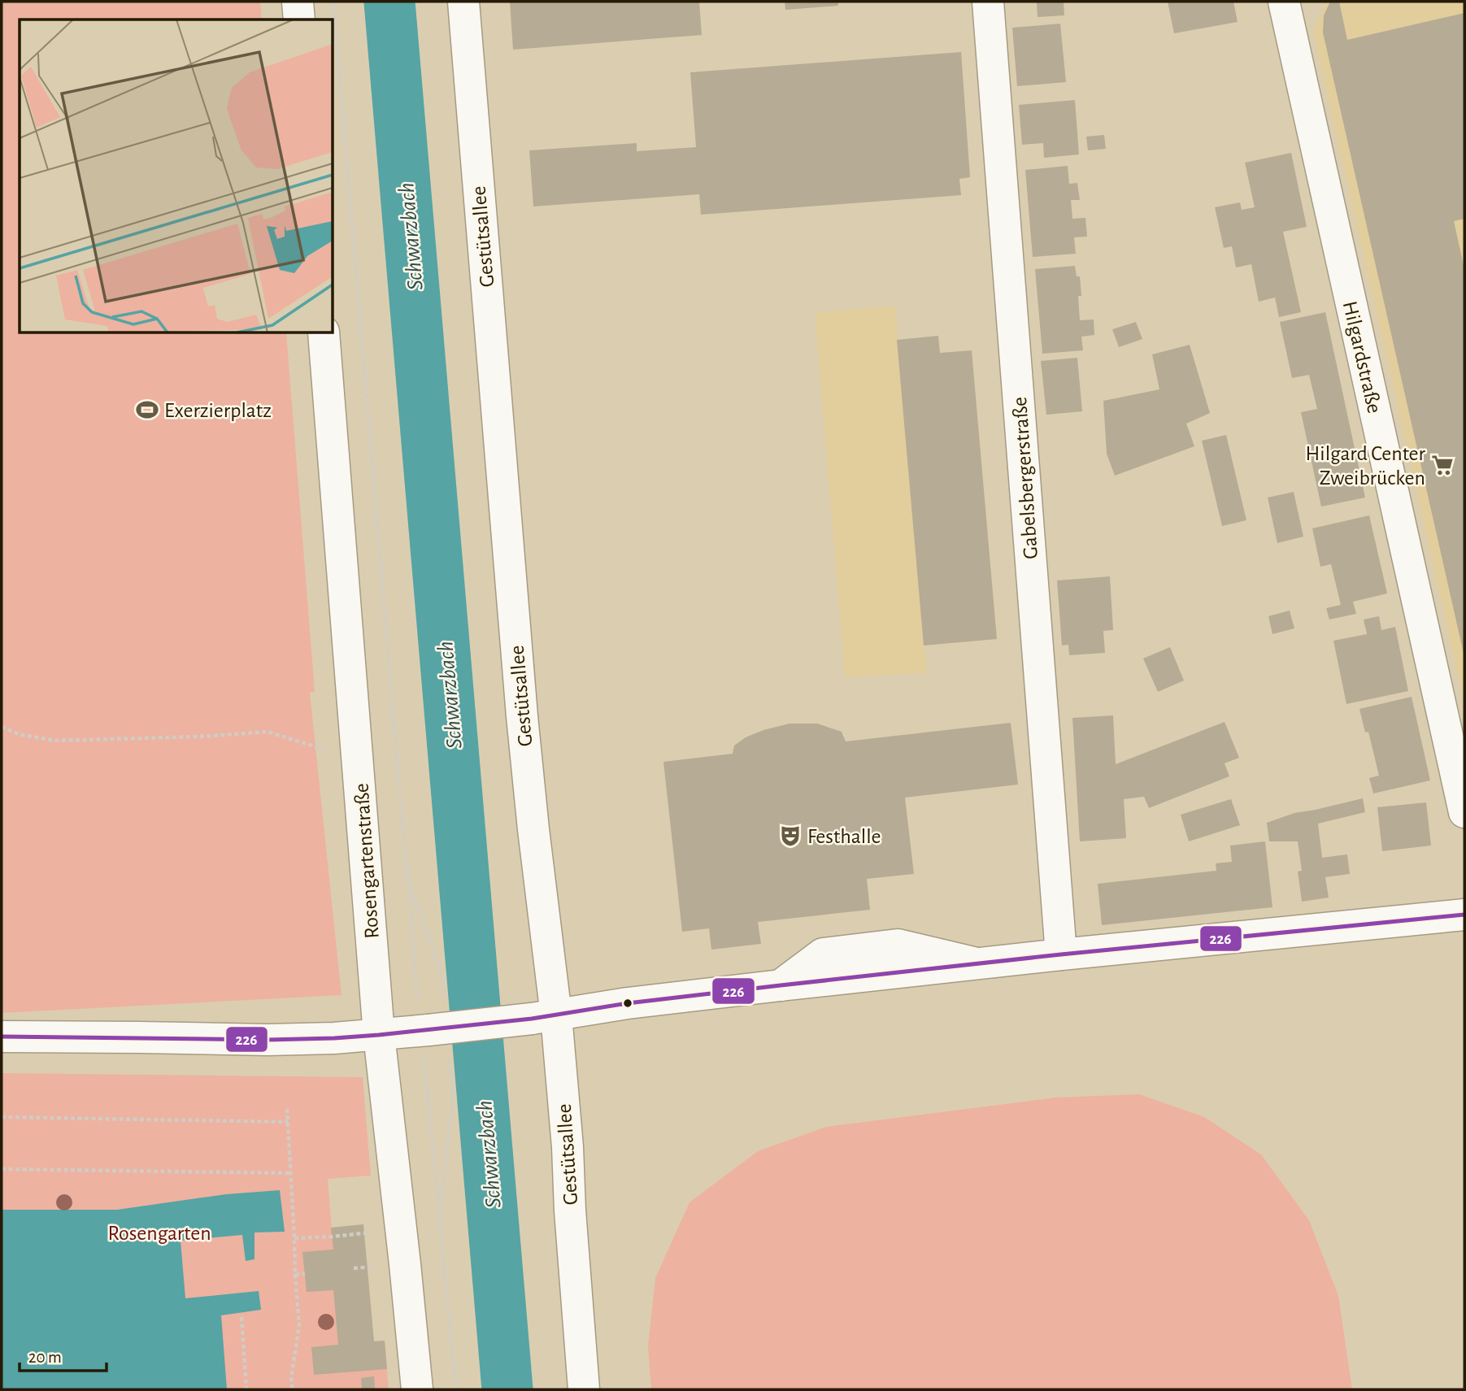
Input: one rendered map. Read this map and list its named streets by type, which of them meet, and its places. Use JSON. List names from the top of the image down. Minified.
{"streets":{"street":["Gestütsallee","Hilgardstraße","Gabelsbergerstraße","Rosengartenstraße"]},"water":["Schwarzbach"],"parks":["Rosengarten"],"places":{"sports":["Exerzierplatz"],"supermarket":["Hilgard Center Zweibrücken"],"theatre":["Festhalle"]},"lines":["transit line 226"],"scale_bar":"20 m"}
